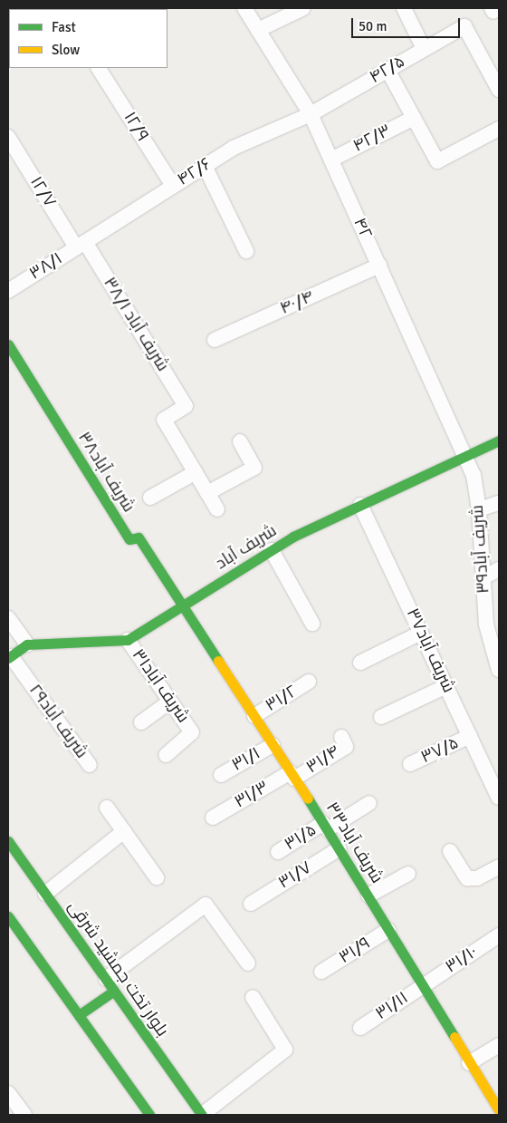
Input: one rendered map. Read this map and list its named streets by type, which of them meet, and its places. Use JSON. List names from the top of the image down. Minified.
{"streets":{"street":["۴۲/۵","۱۲/۹","۴۲/۳","۴۲/۶","۱۲/۷","۴۲","۳۸/۱","۴۰/۴","۳۸/۱ شریف آباد","شریف آباد۳۸","شریف آباد","شریف آباد۳۹","شریف آباد۳۷","شریف آباد۳۱","۳۱/۲","شریف آباد۲۹","۳۷/۵","۳۱/۱","۳۱/۴","۳۱/۳","۳۱/۵","شریف آباد۳۳","۳۱/۷","۳۱/۹","۳۱/۱۰","بلوار تخت جمشید شرقی","۳۱/۱۱"]},"crossings":[["۴۲/۵","۴۲/۶"],["۴۲/۵","۴۲"],["۱۲/۹","۴۲/۶"],["۴۲/۳","۴۲"],["۴۲/۶","۱۲/۷"],["۴۲/۶","۴۲"],["۴۲/۶","۳۸/۱"],["۴۲/۶","۳۸/۱ شریف آباد"],["۱۲/۷","۳۸/۱"],["۱۲/۷","۳۸/۱ شریف آباد"],["۴۲","۴۰/۴"],["۴۲","شریف آباد"],["۴۲","شریف آباد۳۹"],["۳۸/۱","۳۸/۱ شریف آباد"],["شریف آباد۳۸","شریف آباد"],["شریف آباد۳۸","شریف آباد۳۳"],["شریف آباد","شریف آباد۳۹"],["شریف آباد","شریف آباد۳۷"],["شریف آباد","شریف آباد۳۱"],["شریف آباد","شریف آباد۳۳"],["شریف آباد۳۷","۳۷/۵"],["۳۱/۲","شریف آباد۳۳"],["۳۱/۱","شریف آباد۳۳"],["۳۱/۴","۳۱/۳"],["۳۱/۴","شریف آباد۳۳"],["۳۱/۳","شریف آباد۳۳"],["۳۱/۵","شریف آباد۳۳"],["شریف آباد۳۳","۳۱/۷"],["شریف آباد۳۳","۳۱/۹"],["شریف آباد۳۳","۳۱/۱۰"],["شریف آباد۳۳","۳۱/۱۱"],["۳۱/۱۰","۳۱/۱۱"]],"legend":["Fast","Slow"],"scale_bar":"50 m"}
